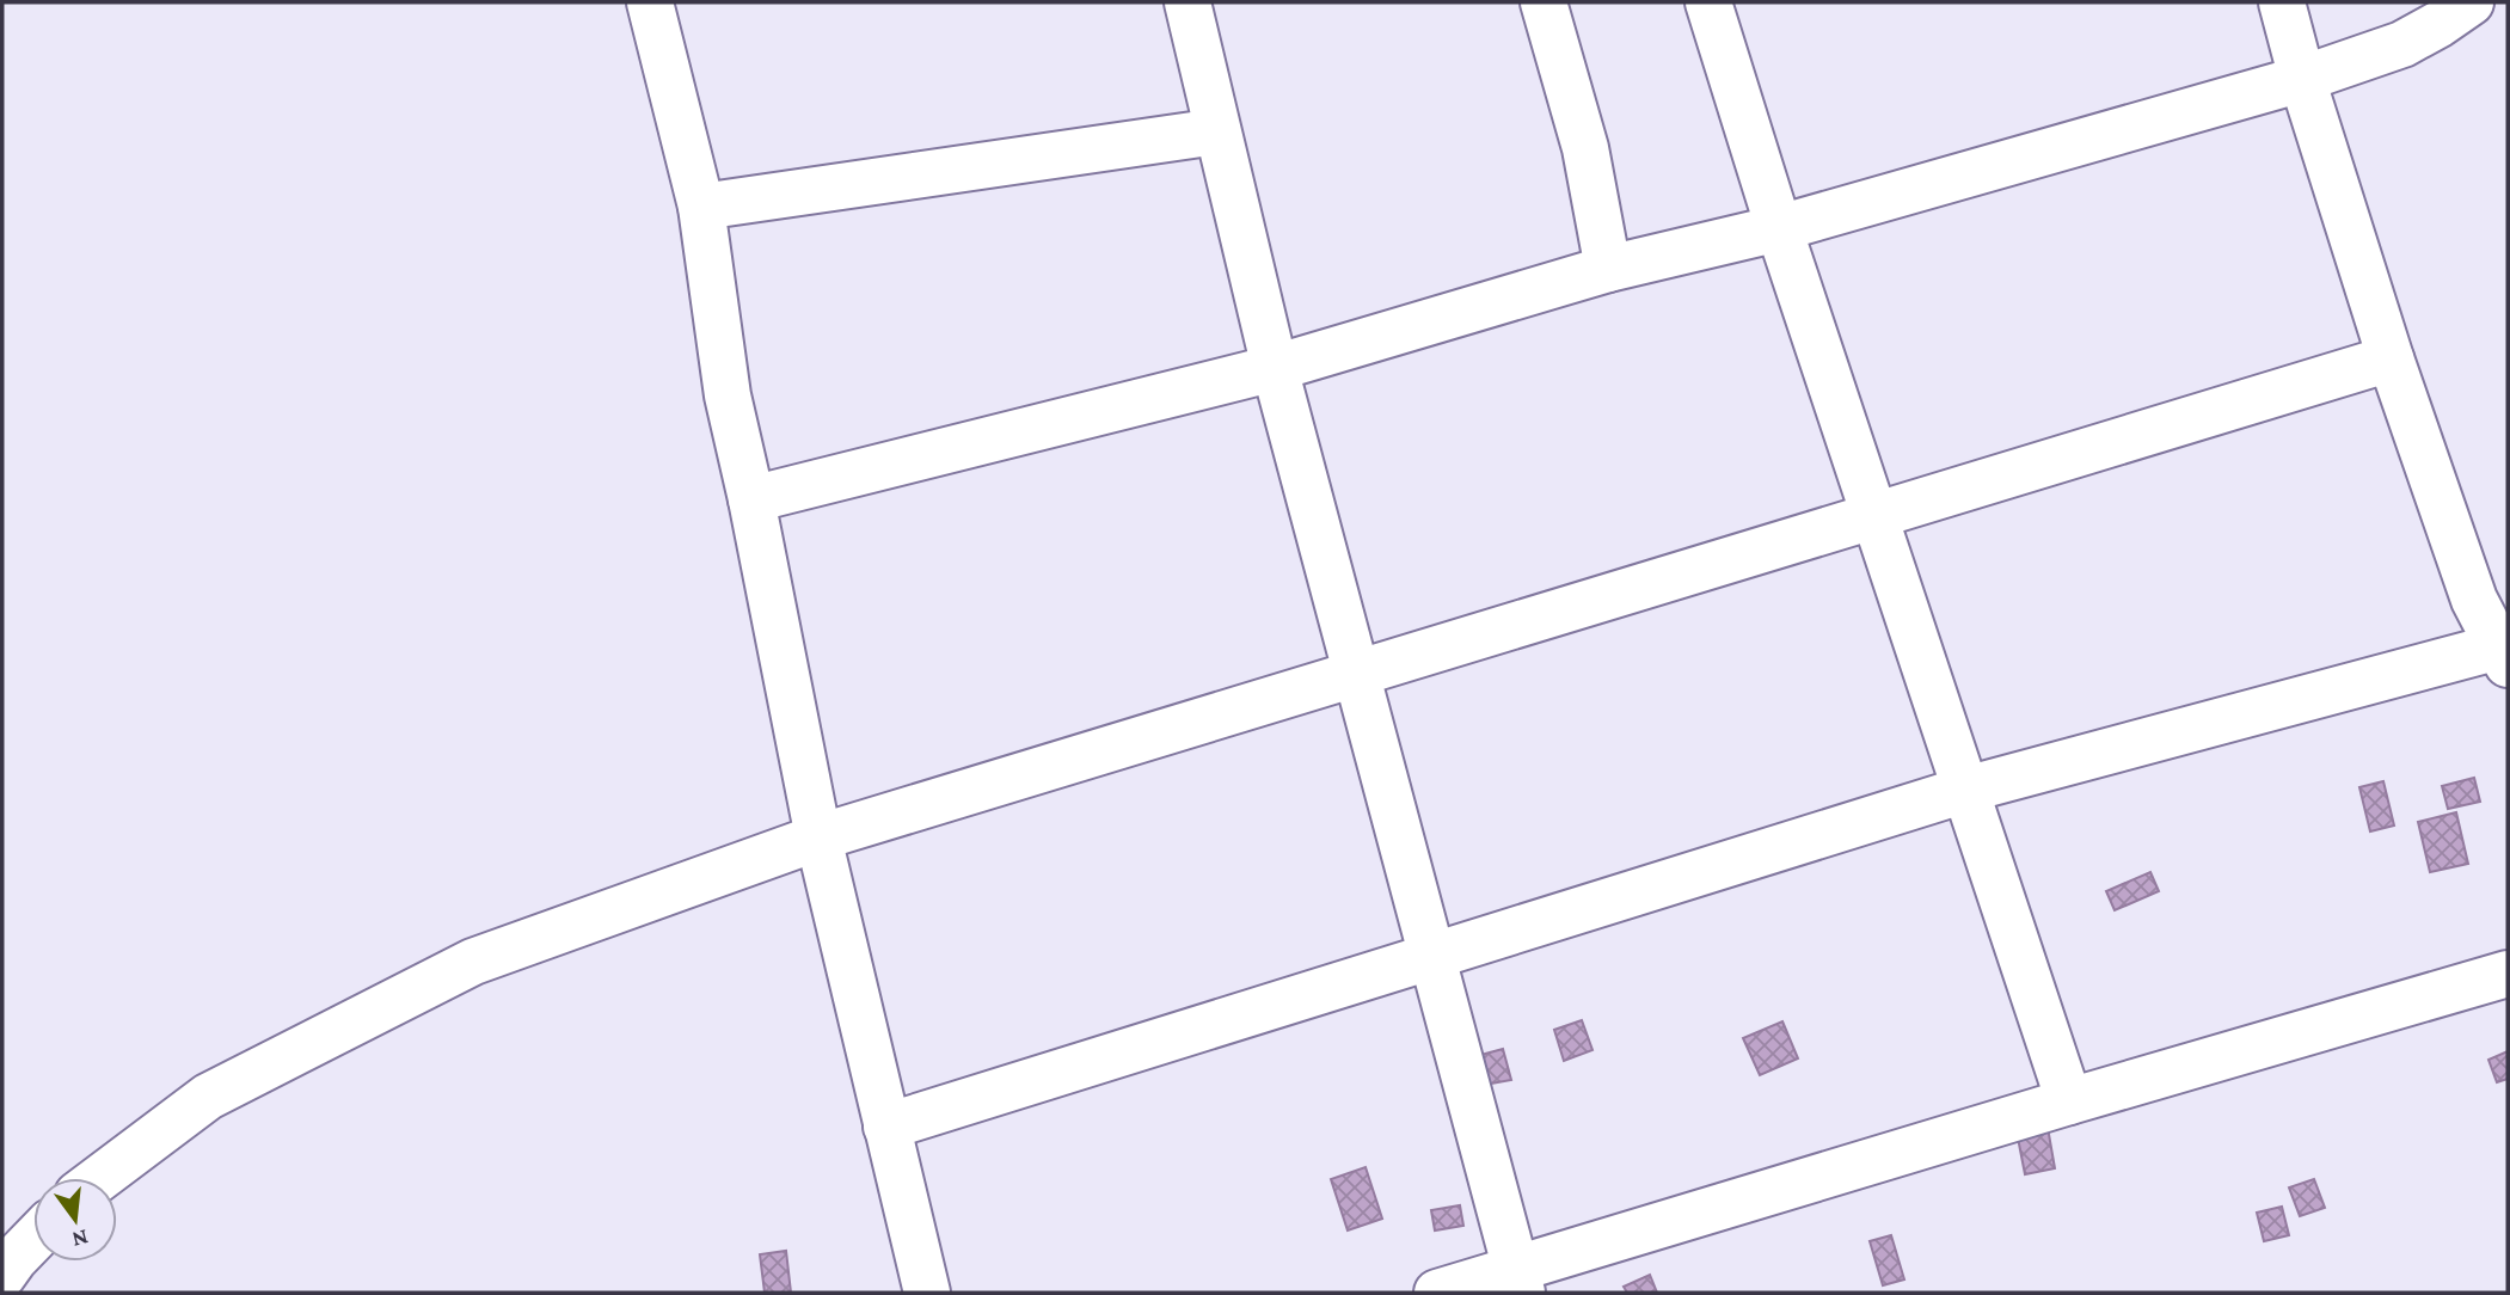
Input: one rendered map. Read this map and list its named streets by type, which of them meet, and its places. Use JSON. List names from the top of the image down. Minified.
{"north":"bottom"}
